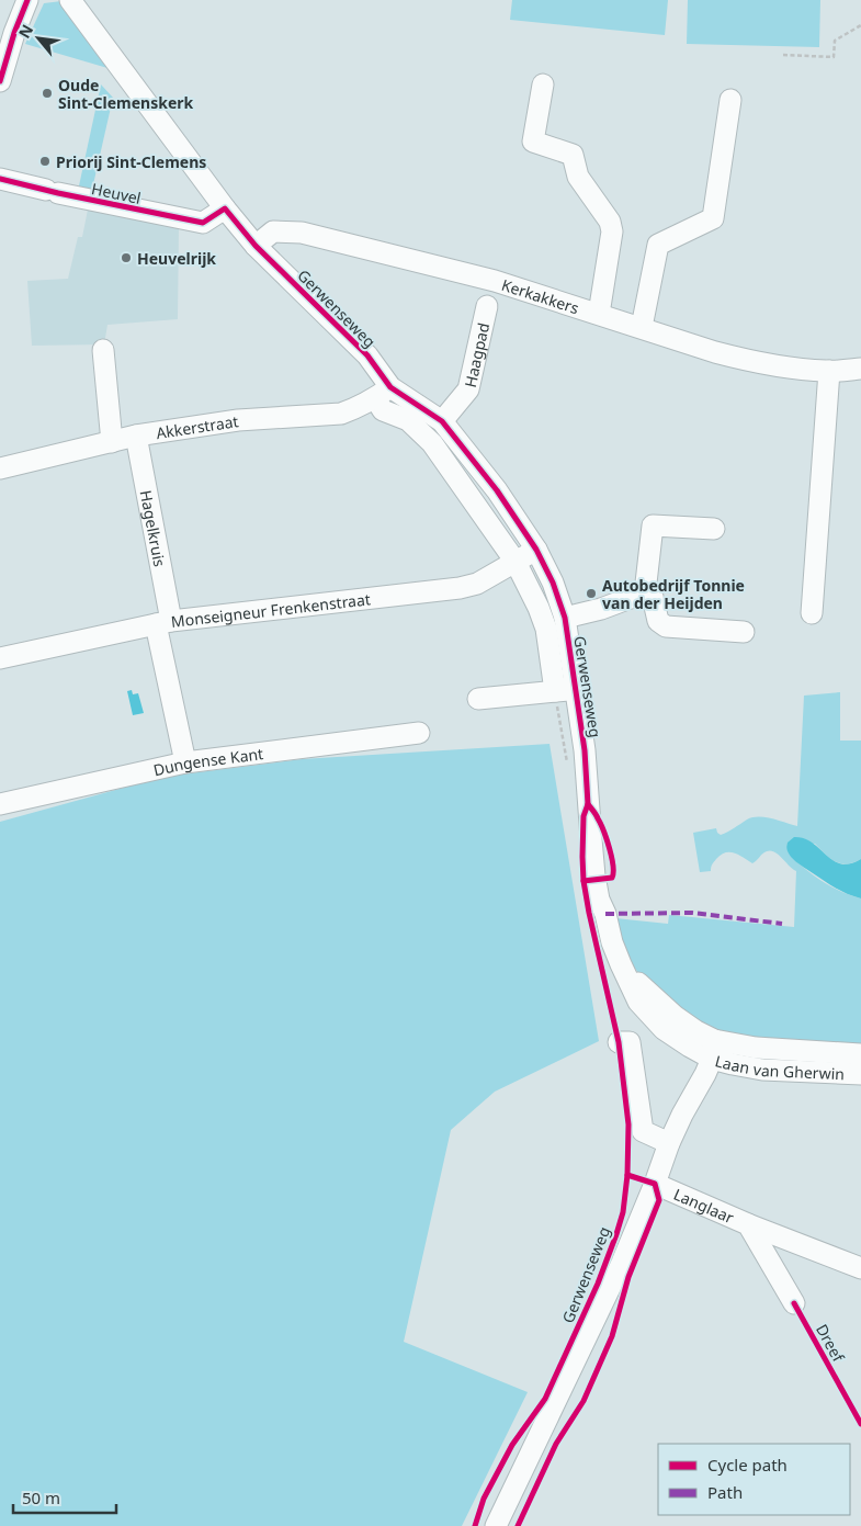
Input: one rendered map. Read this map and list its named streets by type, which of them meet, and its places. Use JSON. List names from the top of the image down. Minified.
{"streets":{"street":["Heuvel","Kerkakkers","Gerwenseweg","Haagpad","Akkerstraat","Hagelkruis","Monseigneur Frenkenstraat","Dungense Kant","Laan van Gherwin","Langlaar"],"cycle path":["Dreef"]},"crossings":[["Heuvel","Gerwenseweg"],["Kerkakkers","Gerwenseweg"],["Gerwenseweg","Haagpad"],["Gerwenseweg","Akkerstraat"],["Gerwenseweg","Monseigneur Frenkenstraat"],["Gerwenseweg","Laan van Gherwin"],["Gerwenseweg","Langlaar"],["Akkerstraat","Hagelkruis"],["Hagelkruis","Monseigneur Frenkenstraat"],["Hagelkruis","Dungense Kant"]],"places":["Oude Sint-Clemenskerk","Priorij Sint-Clemens","Heuvelrijk","Autobedrijf Tonnie van der Heijden"],"legend":["Cycle path","Path"],"scale_bar":"50 m","north":"top left"}
